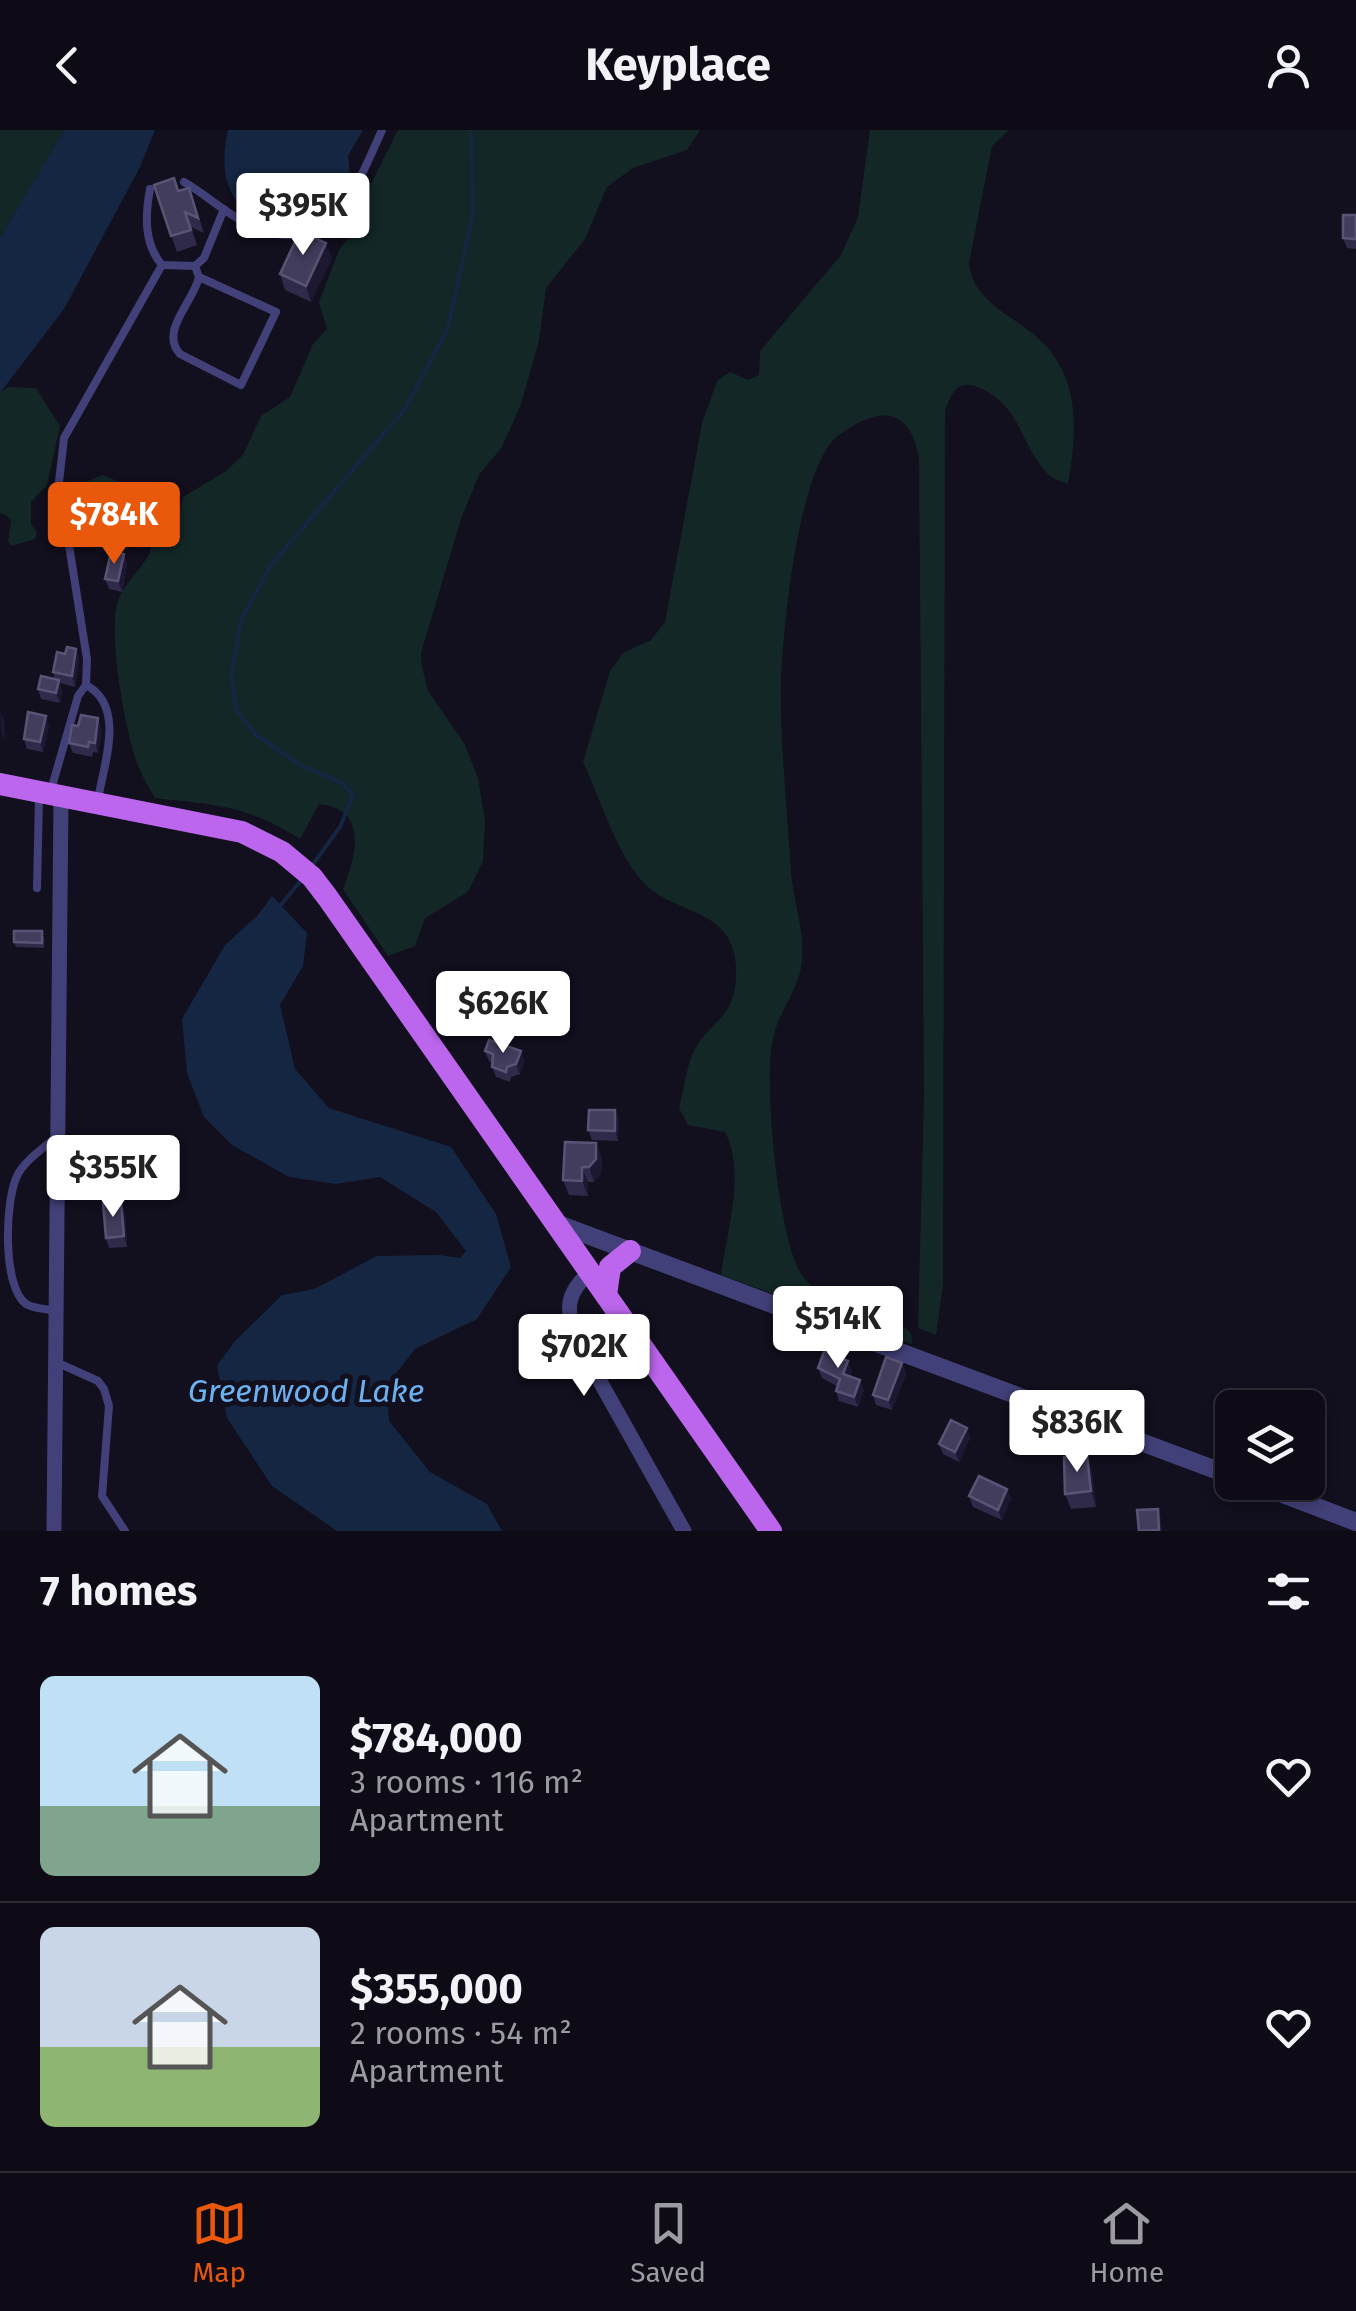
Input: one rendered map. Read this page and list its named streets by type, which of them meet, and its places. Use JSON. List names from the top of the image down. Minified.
{"water":["Greenwood Lake"],"page":{"header":"Keyplace","price":["$395K","$784K","$626K","$355K","$514K","$702K","$836K"],"heading":"7 homes","list":[{"name":"$784,000","note":"3 rooms · 116 m² · Apartment"},{"name":"$355,000","note":"2 rooms · 54 m² · Apartment"}],"tabs":["Map","Saved","Home"]}}
